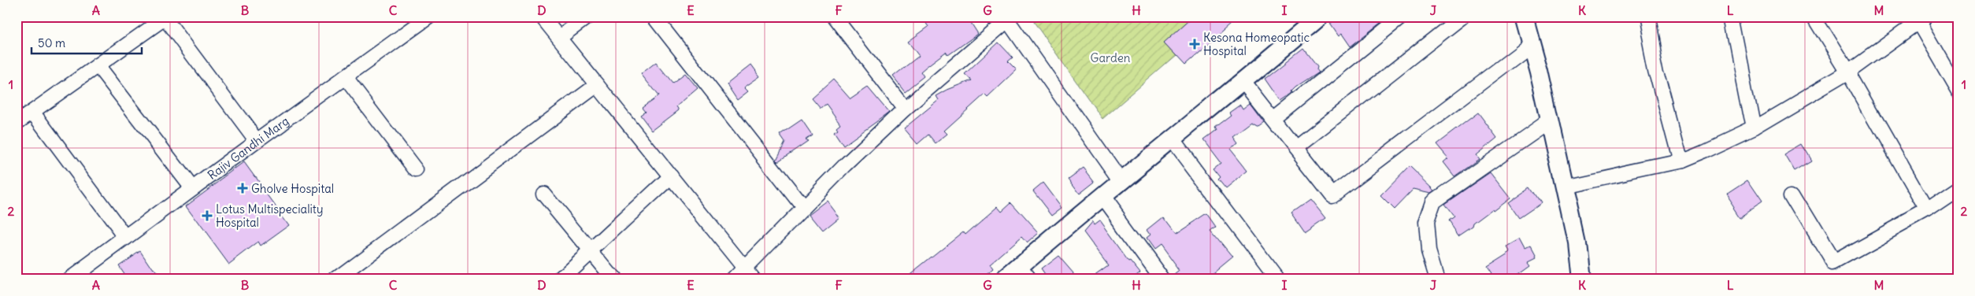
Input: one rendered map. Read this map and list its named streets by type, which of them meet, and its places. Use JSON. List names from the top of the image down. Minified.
{"streets":{"street":["Rajiv Gandhi Marg"]},"parks":["Garden"],"places":{"health":["Kesona Homeopatic Hospital","Gholve Hospital","Lotus Multispeciality Hospital"]},"scale_bar":"50 m","grid":{"columns":["A","B","C","D","E","F","G","H","I","J","K","L","M"],"rows":["1","2"]}}
